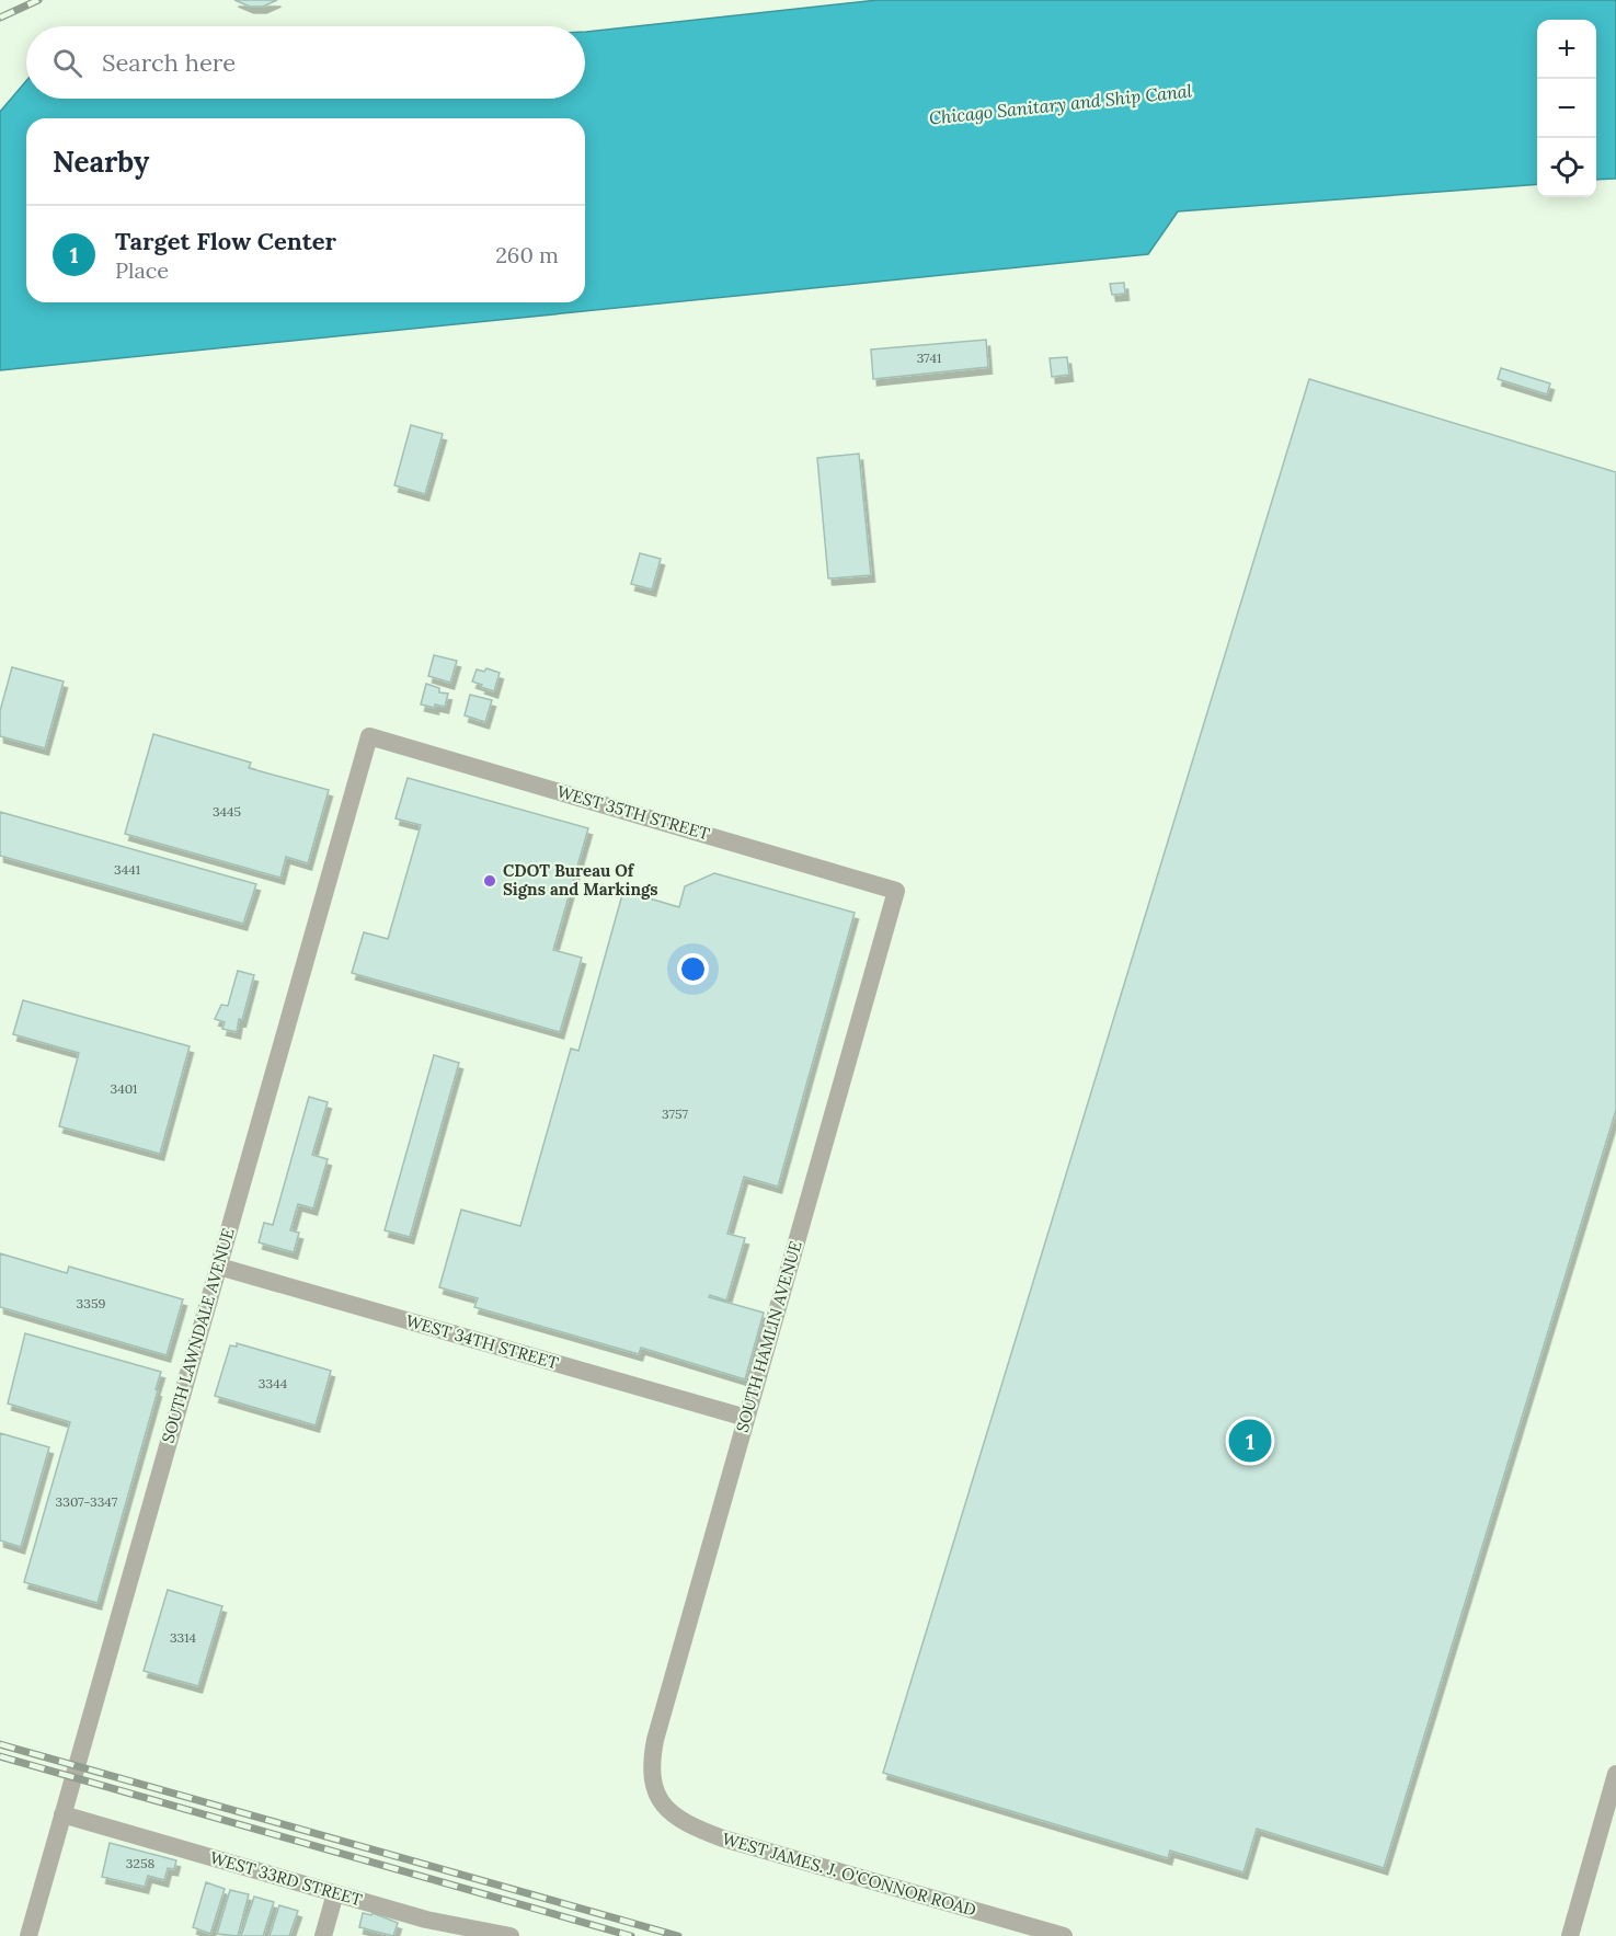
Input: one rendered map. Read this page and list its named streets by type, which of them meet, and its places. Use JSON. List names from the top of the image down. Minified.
{"streets":{"street":["WEST 35TH STREET","SOUTH LAWNDALE AVENUE","SOUTH HAMLIN AVENUE","WEST 34TH STREET","WEST JAMES. J. O'CONNOR ROAD","WEST 33RD STREET"]},"crossings":[["WEST 35TH STREET","SOUTH LAWNDALE AVENUE"],["WEST 35TH STREET","SOUTH HAMLIN AVENUE"],["SOUTH LAWNDALE AVENUE","WEST 34TH STREET"],["SOUTH LAWNDALE AVENUE","WEST 33RD STREET"],["SOUTH HAMLIN AVENUE","WEST 34TH STREET"],["SOUTH HAMLIN AVENUE","WEST JAMES. J. O'CONNOR ROAD"]],"water":["Chicago Sanitary and Ship Canal"],"places":["CDOT Bureau Of Signs and Markings"],"house_numbers":["3741","3445","3441","3401","3757","3359","3344","3307-3347","3314","3258"],"page":{"map_buttons":["+","−"],"search":"Search here","heading":"Nearby","list":[{"mark":"1","name":"Target Flow Center","note":"Place","value":"260 m"}],"pins":"1"}}
